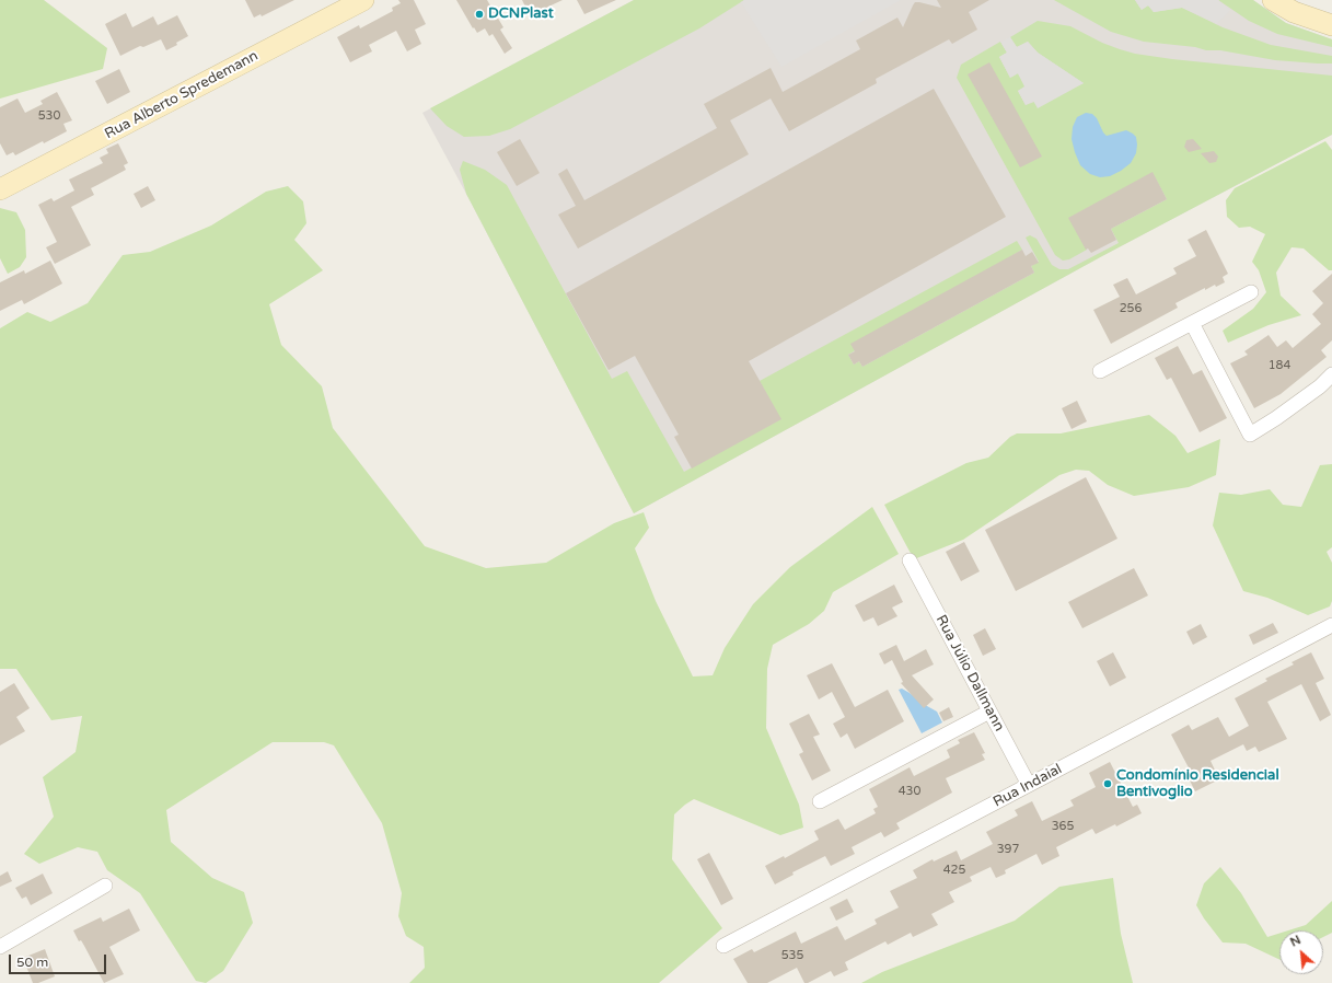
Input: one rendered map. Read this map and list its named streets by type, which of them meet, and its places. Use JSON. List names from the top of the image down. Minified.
{"streets":{"street":["Rua Alberto Spredemann","Rua Júlio Dallmann","Rua Indaial"]},"crossings":[["Rua Júlio Dallmann","Rua Indaial"]],"places":["DCNPlast","Condomínio Residencial Bentivoglio"],"house_numbers":["530","256","184","430","365","397","425","535"],"scale_bar":"50 m","north":"top left"}
